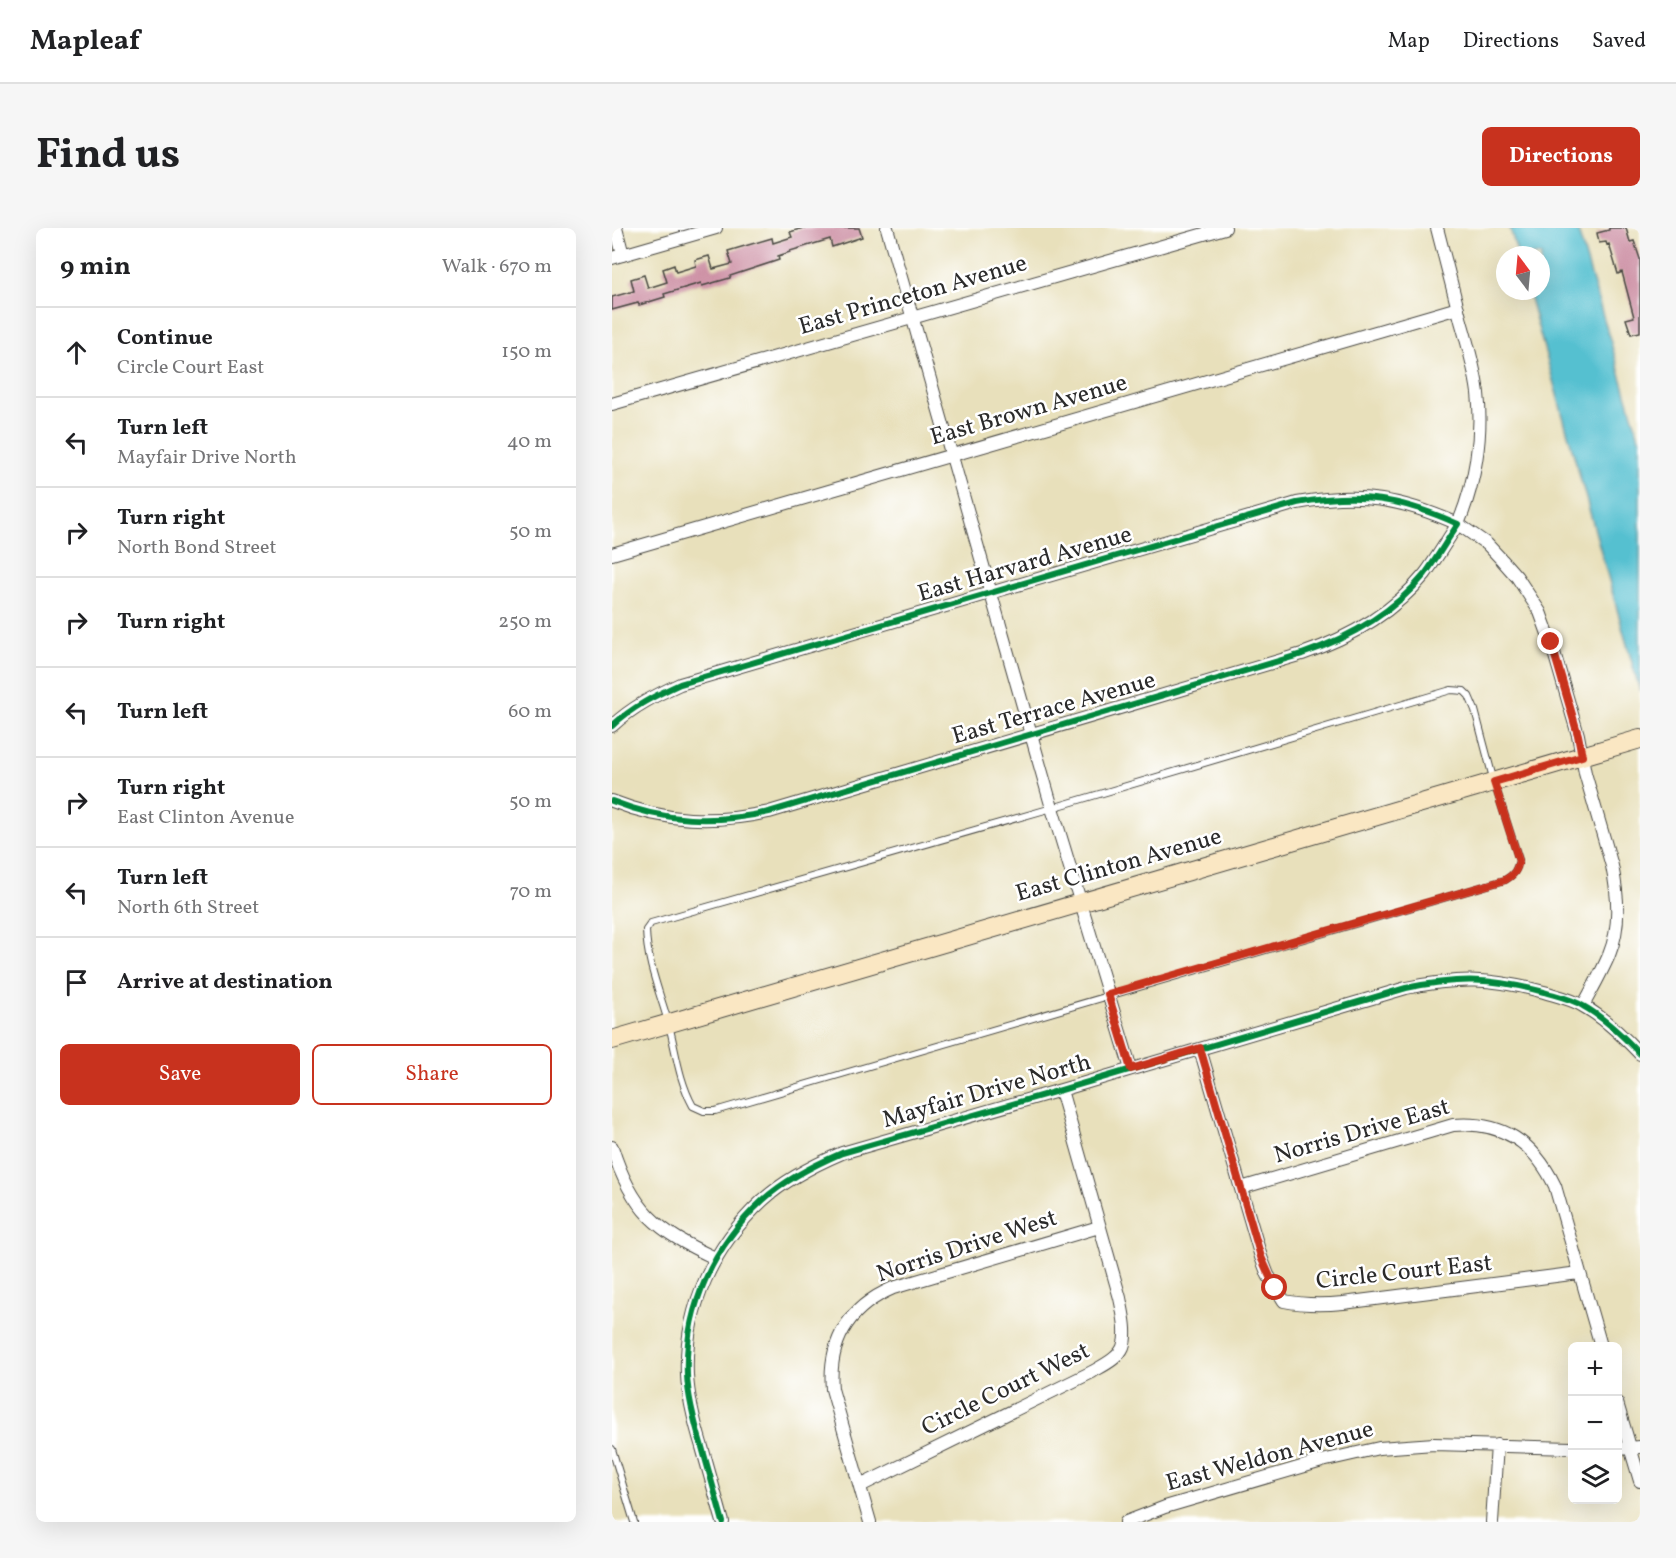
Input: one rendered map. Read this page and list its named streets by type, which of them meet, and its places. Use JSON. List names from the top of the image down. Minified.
{"streets":{"main road":["East Clinton Avenue"],"street":["East Princeton Avenue","East Brown Avenue","East Harvard Avenue","East Terrace Avenue","Mayfair Drive North","Norris Drive East","Norris Drive West","Circle Court East","Circle Court West","East Weldon Avenue"]},"crossings":[["East Brown Avenue","East Terrace Avenue"],["East Harvard Avenue","East Terrace Avenue"],["East Harvard Avenue","East Clinton Avenue"],["East Harvard Avenue","Mayfair Drive North"],["Mayfair Drive North","Circle Court East"],["Mayfair Drive North","Circle Court West"],["Norris Drive East","Circle Court East"],["Norris Drive West","Circle Court West"]],"north":"top","page":{"header":"Mapleaf","nav":["Map","Directions","Saved"],"title":"Find us","buttons":["Directions",["Save","Share"]],"heading":["9 min","Walk · 670 m"],"list":[["Continue","Circle Court East","150 m"],["Turn left","Mayfair Drive North","40 m"],["Turn right","North Bond Street","50 m"],["Turn right","250 m"],["Turn left","60 m"],["Turn right","East Clinton Avenue","50 m"],["Turn left","North 6th Street","70 m"],"Arrive at destination"],"map_buttons":["+","−"]}}
